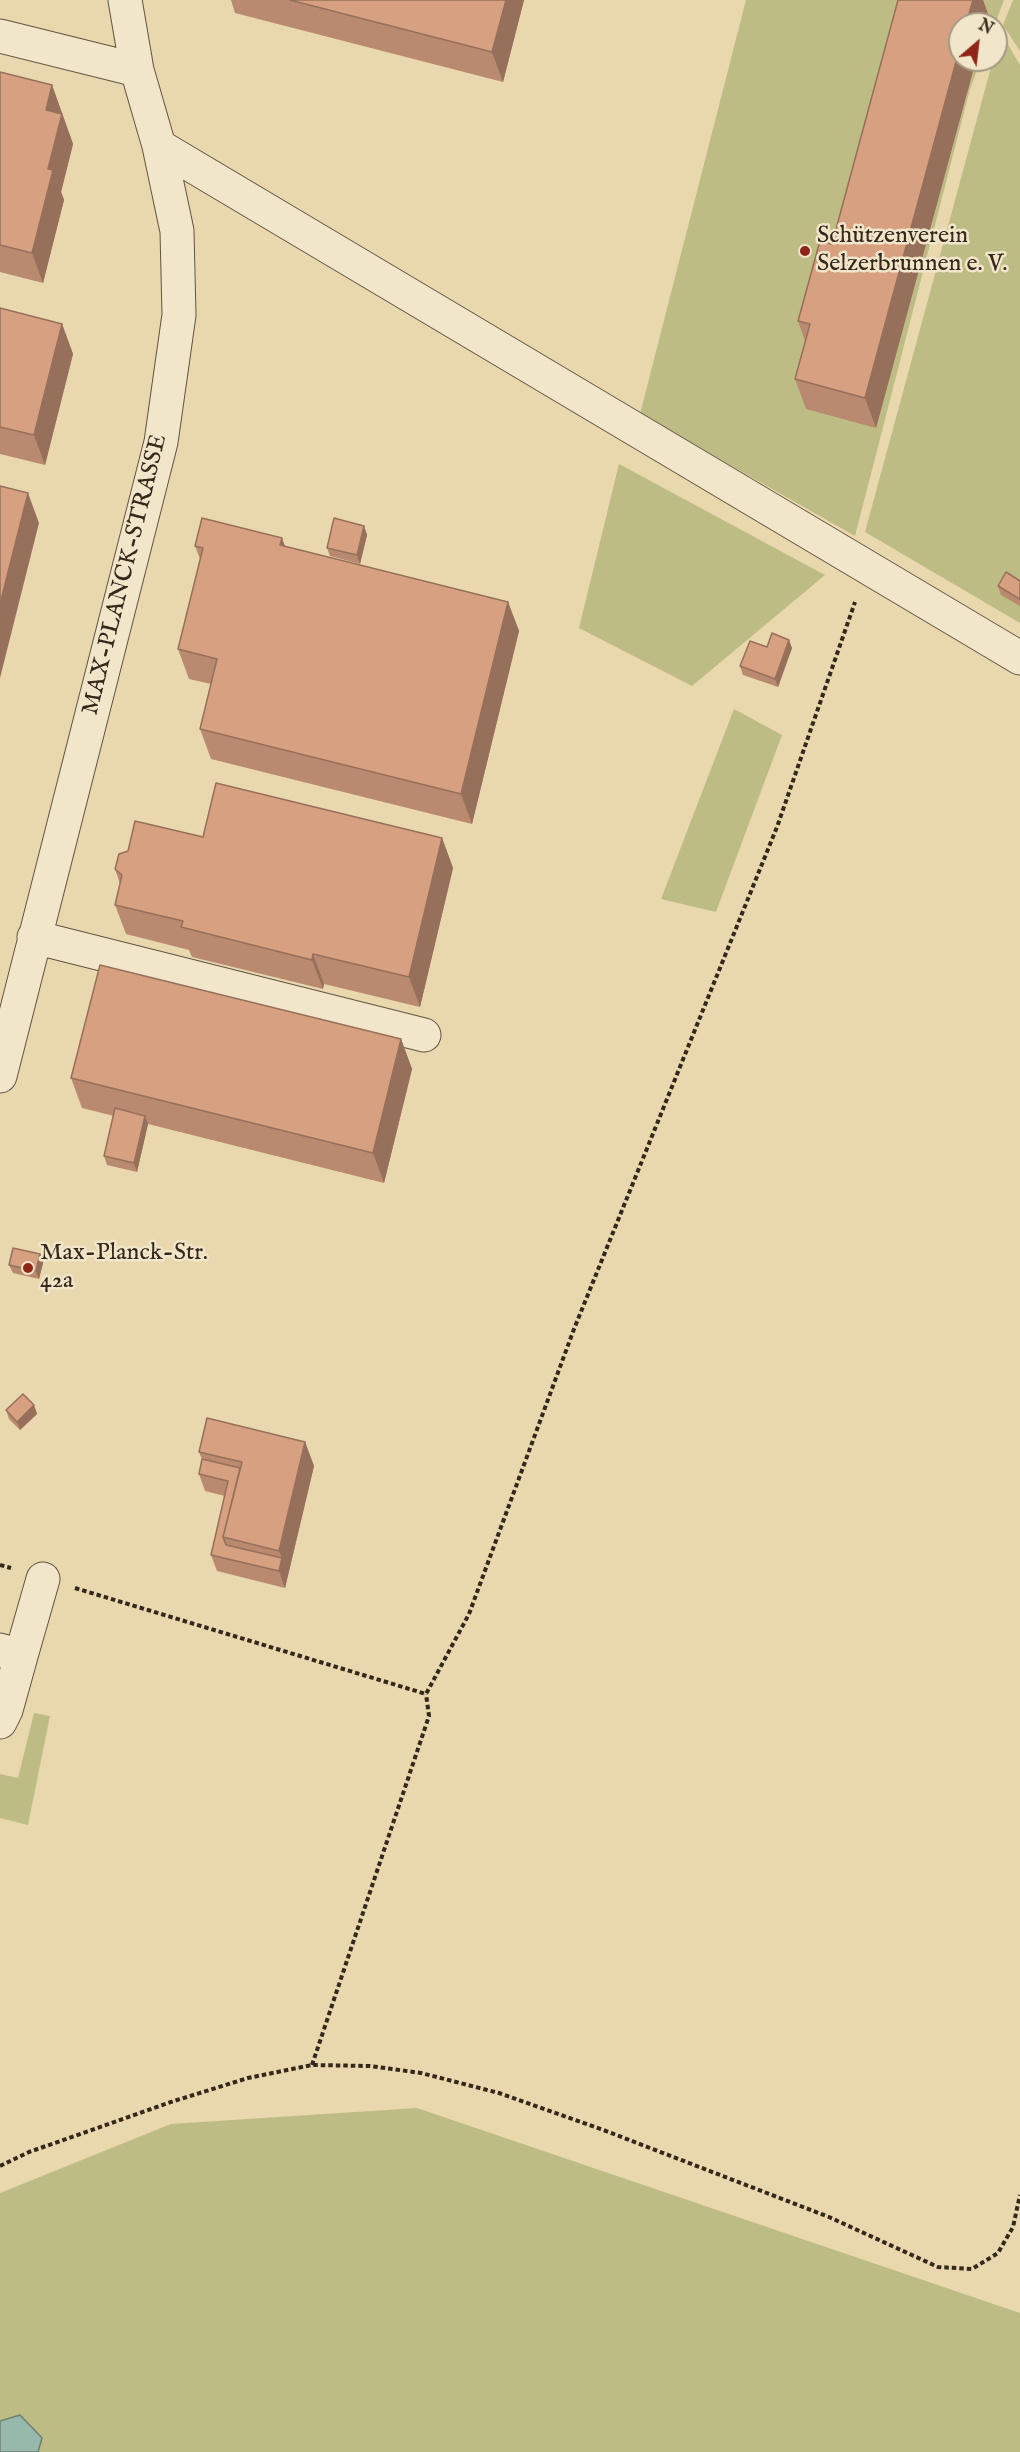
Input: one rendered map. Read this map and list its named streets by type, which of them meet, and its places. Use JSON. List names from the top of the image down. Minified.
{"streets":{"street":["MAX-PLANCK-STRASSE"]},"places":["Schützenverein Selzerbrunnen e. V.","Max-Planck-Str. 42a"],"north":"top right"}
